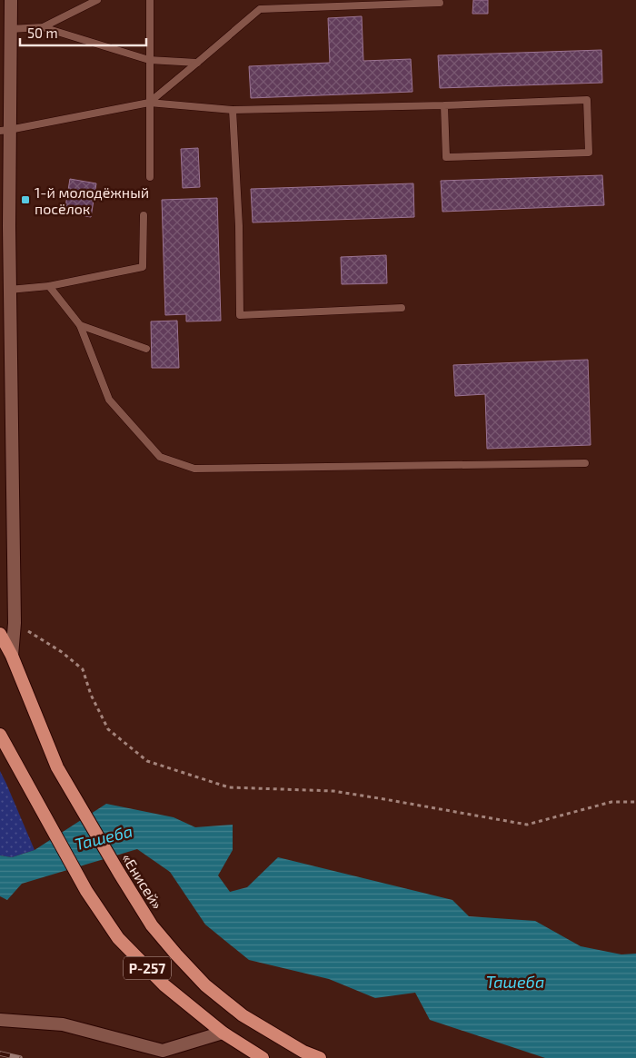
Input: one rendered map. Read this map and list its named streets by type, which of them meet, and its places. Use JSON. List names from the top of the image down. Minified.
{"streets":{"highway":["«Енисей»","Р-257"]},"water":["Ташеба"],"places":{"transit":["1-й молодёжный посёлок"]},"scale_bar":"50 m"}
